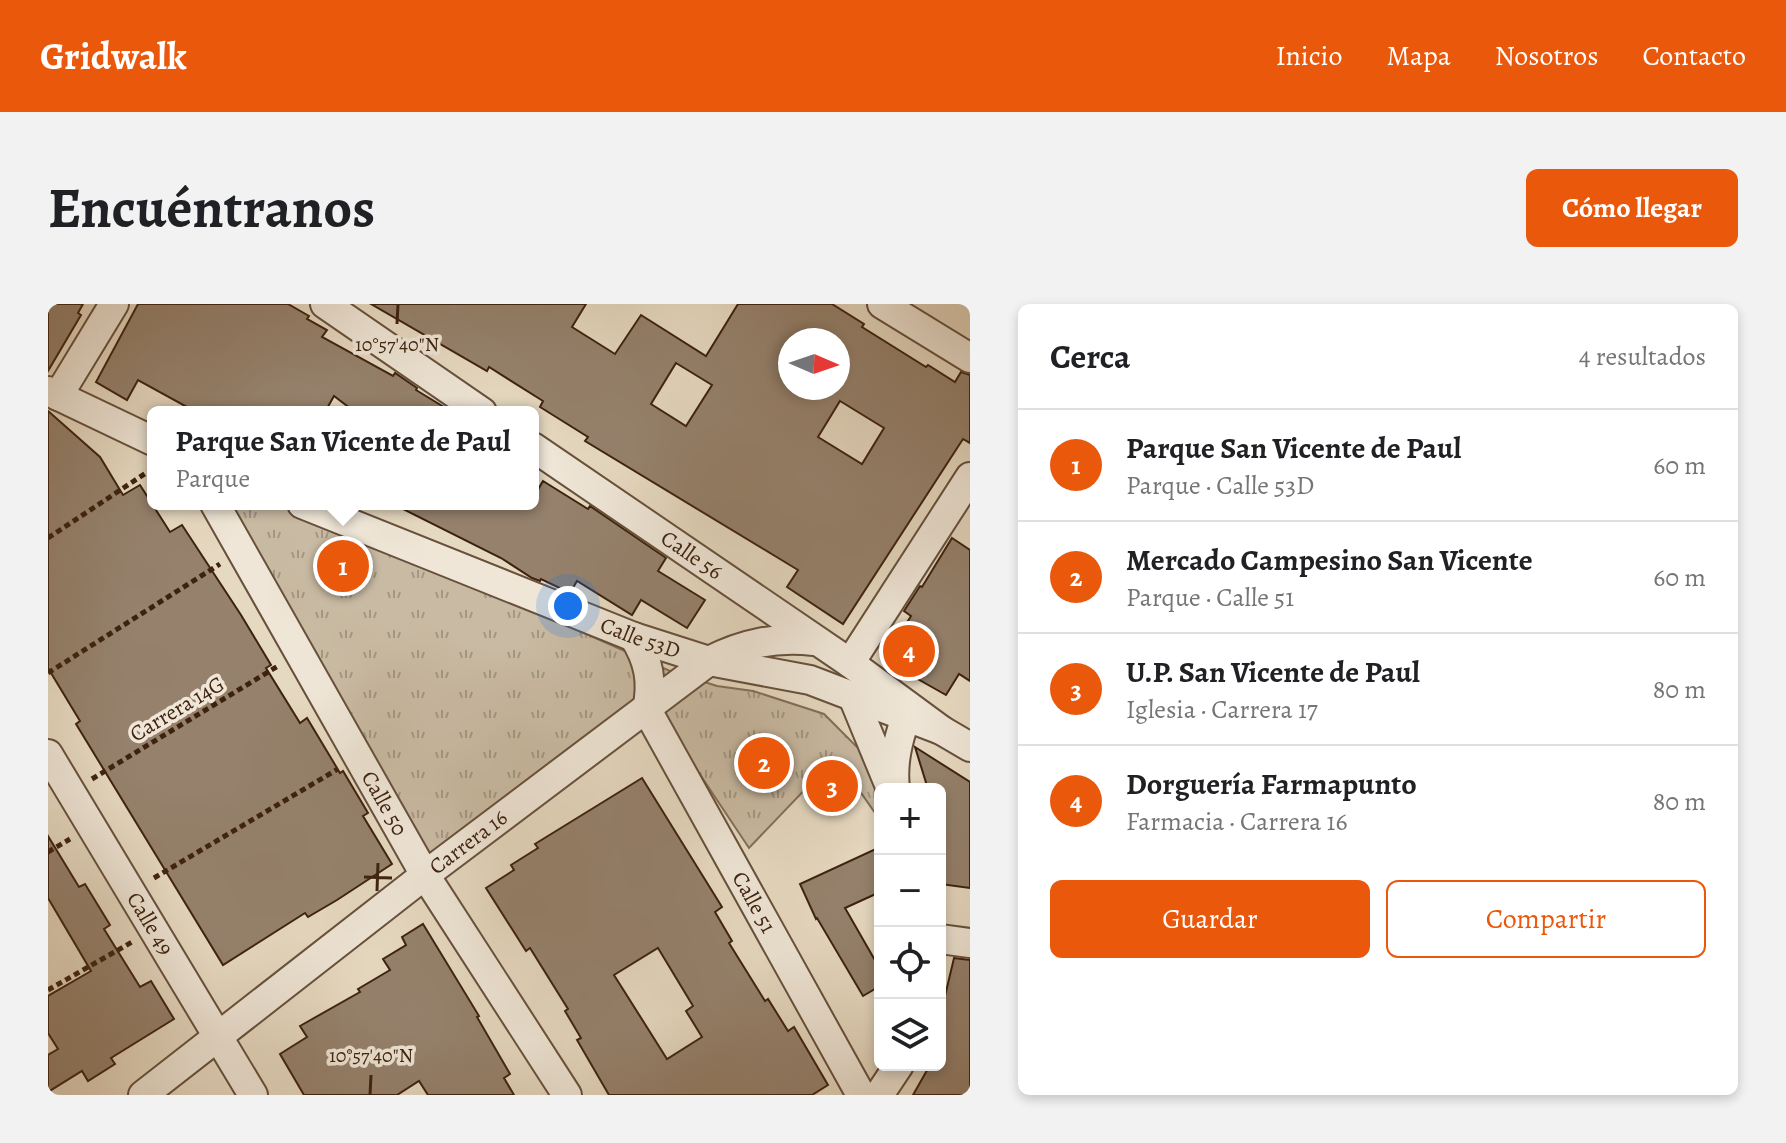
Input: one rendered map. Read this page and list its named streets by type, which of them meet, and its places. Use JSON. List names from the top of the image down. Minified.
{"streets":{"street":["Calle 56","Calle 53D","Calle 50","Carrera 16","Calle 51","Calle 49"],"path":["Carrera 14G"]},"crossings":[["Calle 56","Calle 53D"],["Calle 56","Carrera 16"],["Calle 53D","Carrera 16"],["Carrera 14G","Calle 50"],["Carrera 14G","Calle 49"],["Calle 50","Carrera 16"],["Carrera 16","Calle 51"],["Carrera 16","Calle 49"]],"north":"right","page":{"header":"Gridwalk","nav":["Inicio","Mapa","Nosotros","Contacto"],"buttons":["Cómo llegar",["Guardar","Compartir"]],"title":"Encuéntranos","heading":["Cerca","4 resultados"],"popup":["Parque San Vicente de Paul","Parque"],"list":[{"mark":"1","name":"Parque San Vicente de Paul","note":"Parque · Calle 53D","value":"60 m"},{"mark":"2","name":"Mercado Campesino San Vicente","note":"Parque · Calle 51","value":"60 m"},{"mark":"3","name":"U.P. San Vicente de Paul","note":"Iglesia · Carrera 17","value":"80 m"},{"mark":"4","name":"Dorguería Farmapunto","note":"Farmacia · Carrera 16","value":"80 m"}],"pins":["1","4","2","3"],"map_buttons":["+","−"]},"coordinates":["10°57'40\"N"]}
